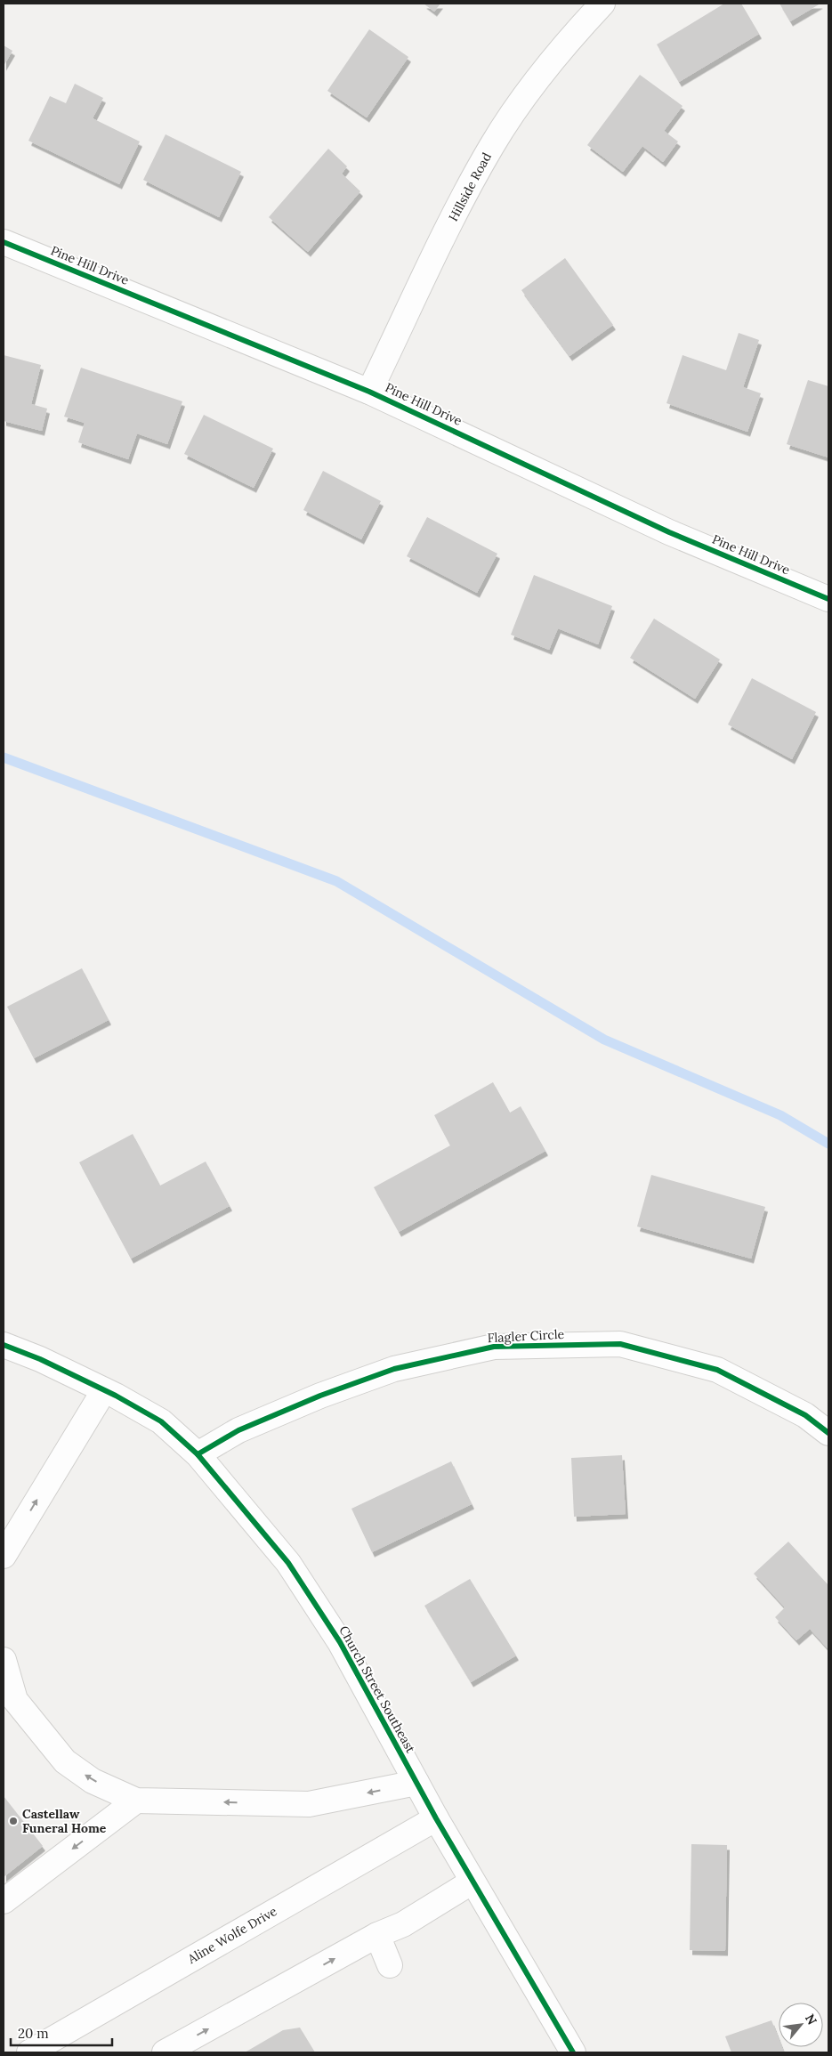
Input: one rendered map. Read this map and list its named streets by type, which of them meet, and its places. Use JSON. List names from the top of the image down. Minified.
{"streets":{"street":["Hillside Road","Pine Hill Drive","Flagler Circle","Church Street Southeast","Aline Wolfe Drive"]},"crossings":[["Hillside Road","Pine Hill Drive"],["Flagler Circle","Church Street Southeast"],["Church Street Southeast","Aline Wolfe Drive"]],"places":["Castellaw Funeral Home"],"scale_bar":"20 m","north":"top right"}
